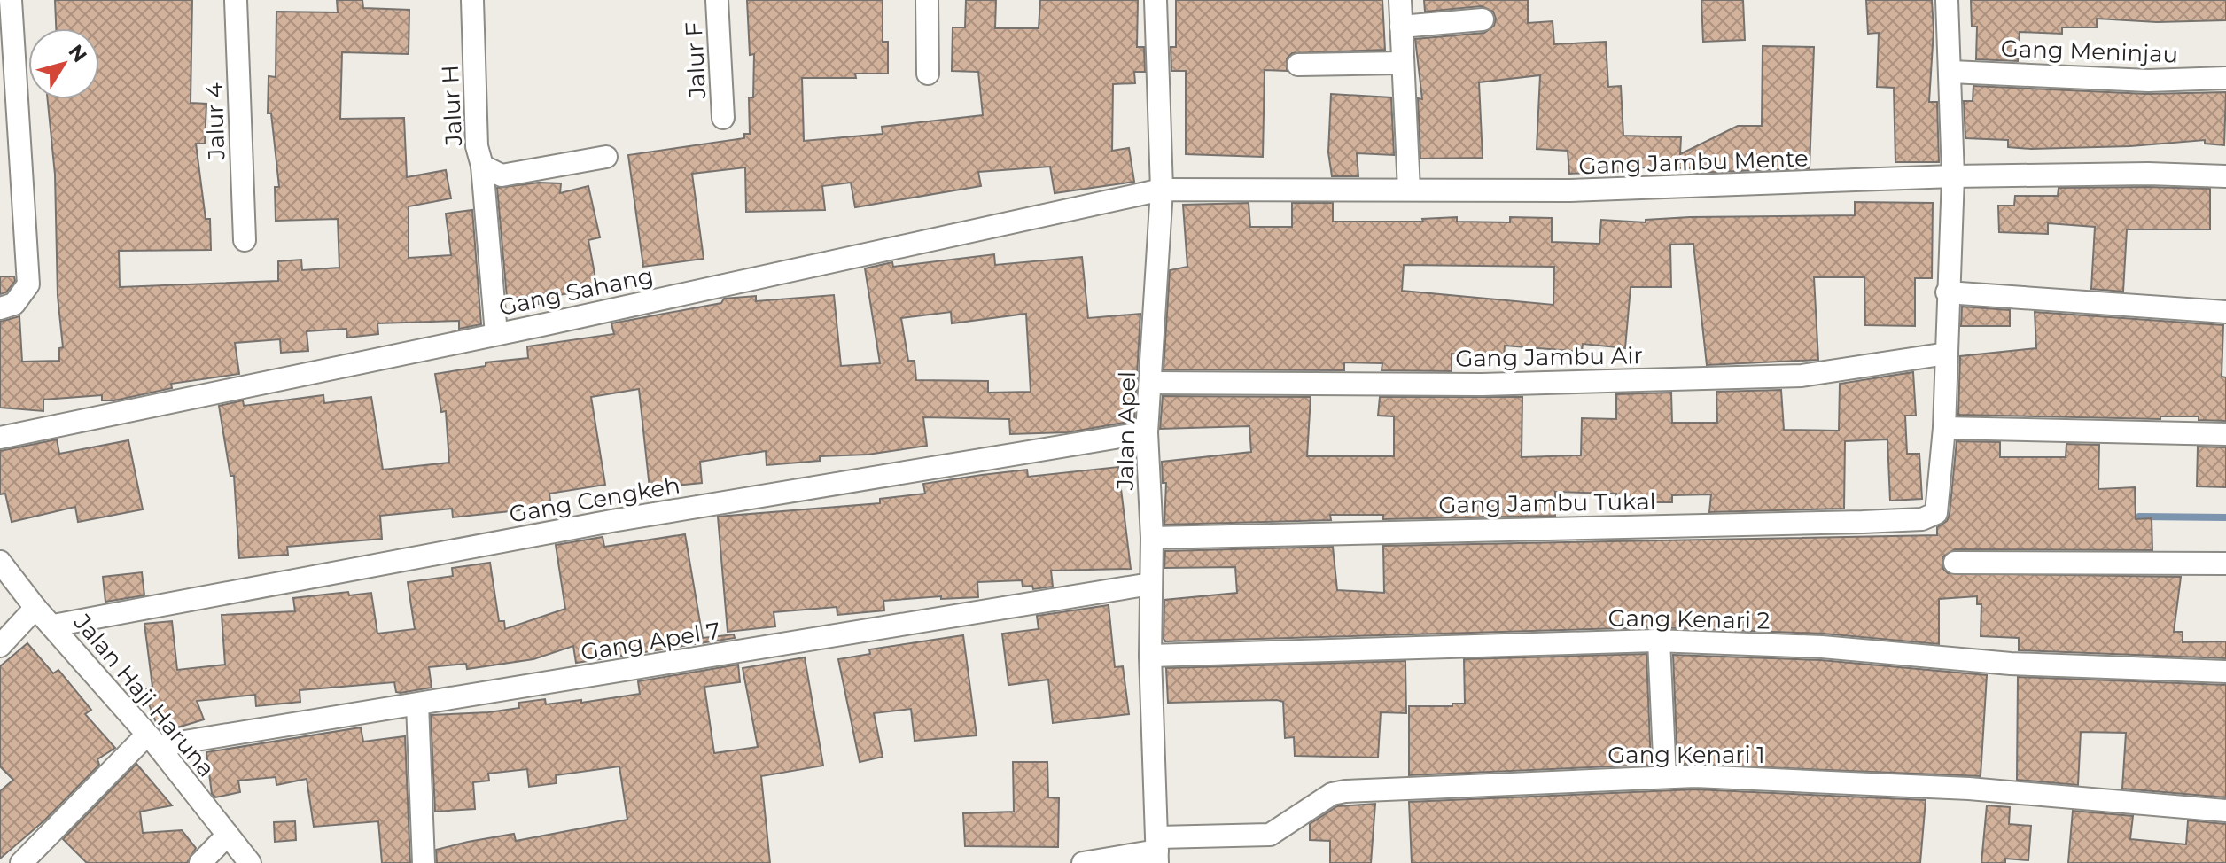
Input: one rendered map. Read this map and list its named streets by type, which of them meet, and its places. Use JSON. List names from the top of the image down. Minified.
{"streets":{"street":["Gang Meninjau","Jalur F","Jalur H","Jalur 4","Gang Jambu Mente","Gang Sahang","Gang Jambu Air","Jalan Apel","Gang Cengkeh","Gang Jambu Tukal","Gang Kenari 2","Gang Apel 7","Jalan Haji Haruna","Gang Kenari 1"]},"crossings":[["Gang Jambu Mente","Gang Sahang"],["Gang Jambu Mente","Jalan Apel"],["Gang Sahang","Jalan Apel"],["Gang Jambu Air","Jalan Apel"],["Jalan Apel","Gang Cengkeh"],["Jalan Apel","Gang Jambu Tukal"],["Jalan Apel","Gang Kenari 2"],["Jalan Apel","Gang Apel 7"],["Jalan Apel","Gang Kenari 1"],["Gang Cengkeh","Jalan Haji Haruna"],["Gang Apel 7","Jalan Haji Haruna"]],"north":"top right"}
